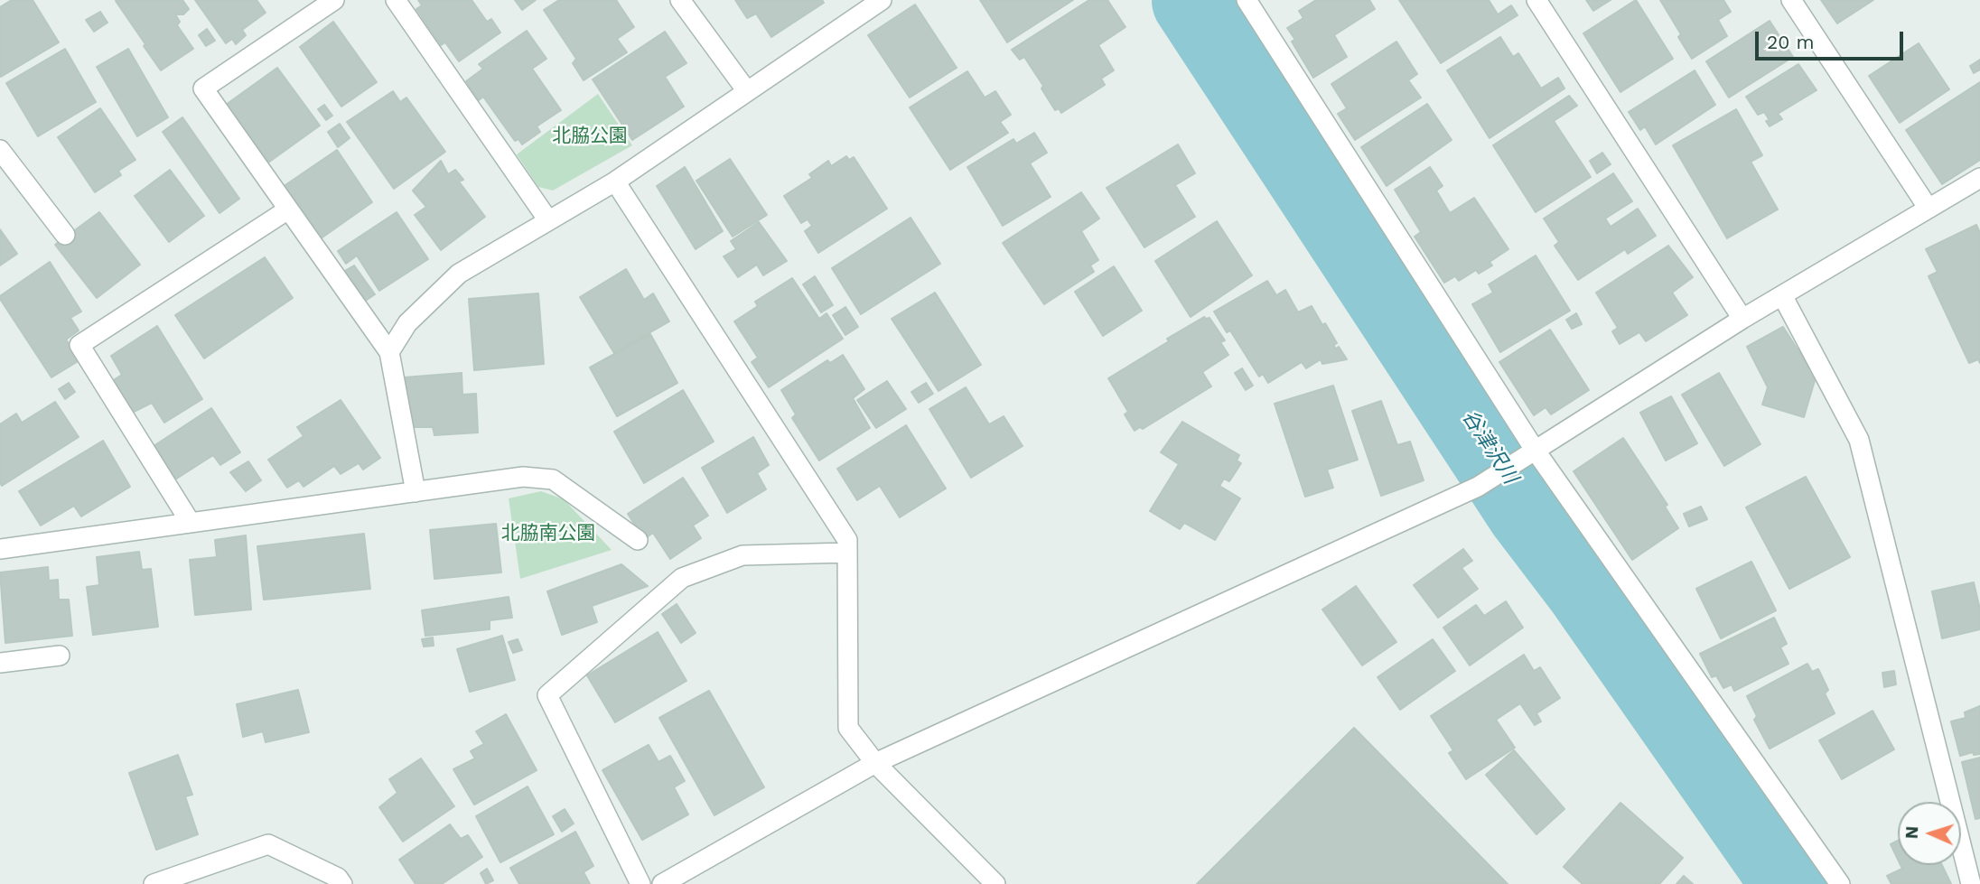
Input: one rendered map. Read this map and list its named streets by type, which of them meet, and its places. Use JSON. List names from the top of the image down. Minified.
{"water":["谷津沢川"],"parks":["北脇公園","北脇南公園"],"scale_bar":"20 m","north":"left"}
